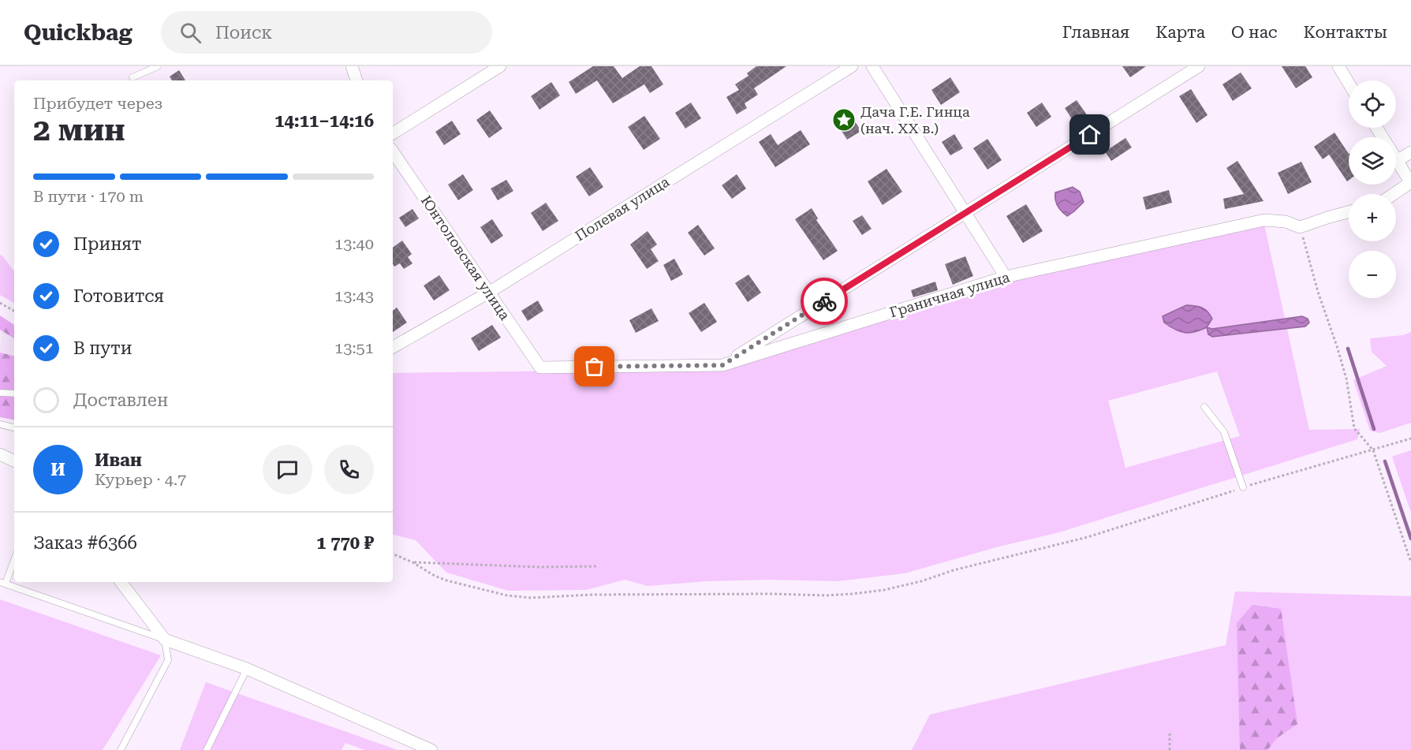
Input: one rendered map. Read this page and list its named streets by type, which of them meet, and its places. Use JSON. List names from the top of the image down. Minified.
{"streets":{"street":["Полевая улица","Юнтоловская улица","Граничная улица"]},"crossings":[["Полевая улица","Юнтоловская улица"],["Юнтоловская улица","Граничная улица"]],"places":{"place":["Дача Г.Е. Гинца (нач. XX в.)"]},"page":{"header":"Quickbag","search":"Поиск","nav":["Главная","Карта","О нас","Контакты"],"map_buttons":["+","−"],"heading":["2 мин","Прибудет через","14:11–14:16"],"panel":["Иван","Курьер · 4.7","Заказ #6366","1 770 ₽"],"bar":"В пути · 170 m","list":[["Принят","13:40"],["Готовится","13:43"],["В пути","13:51"],"Доставлен"],"round":"И"}}
